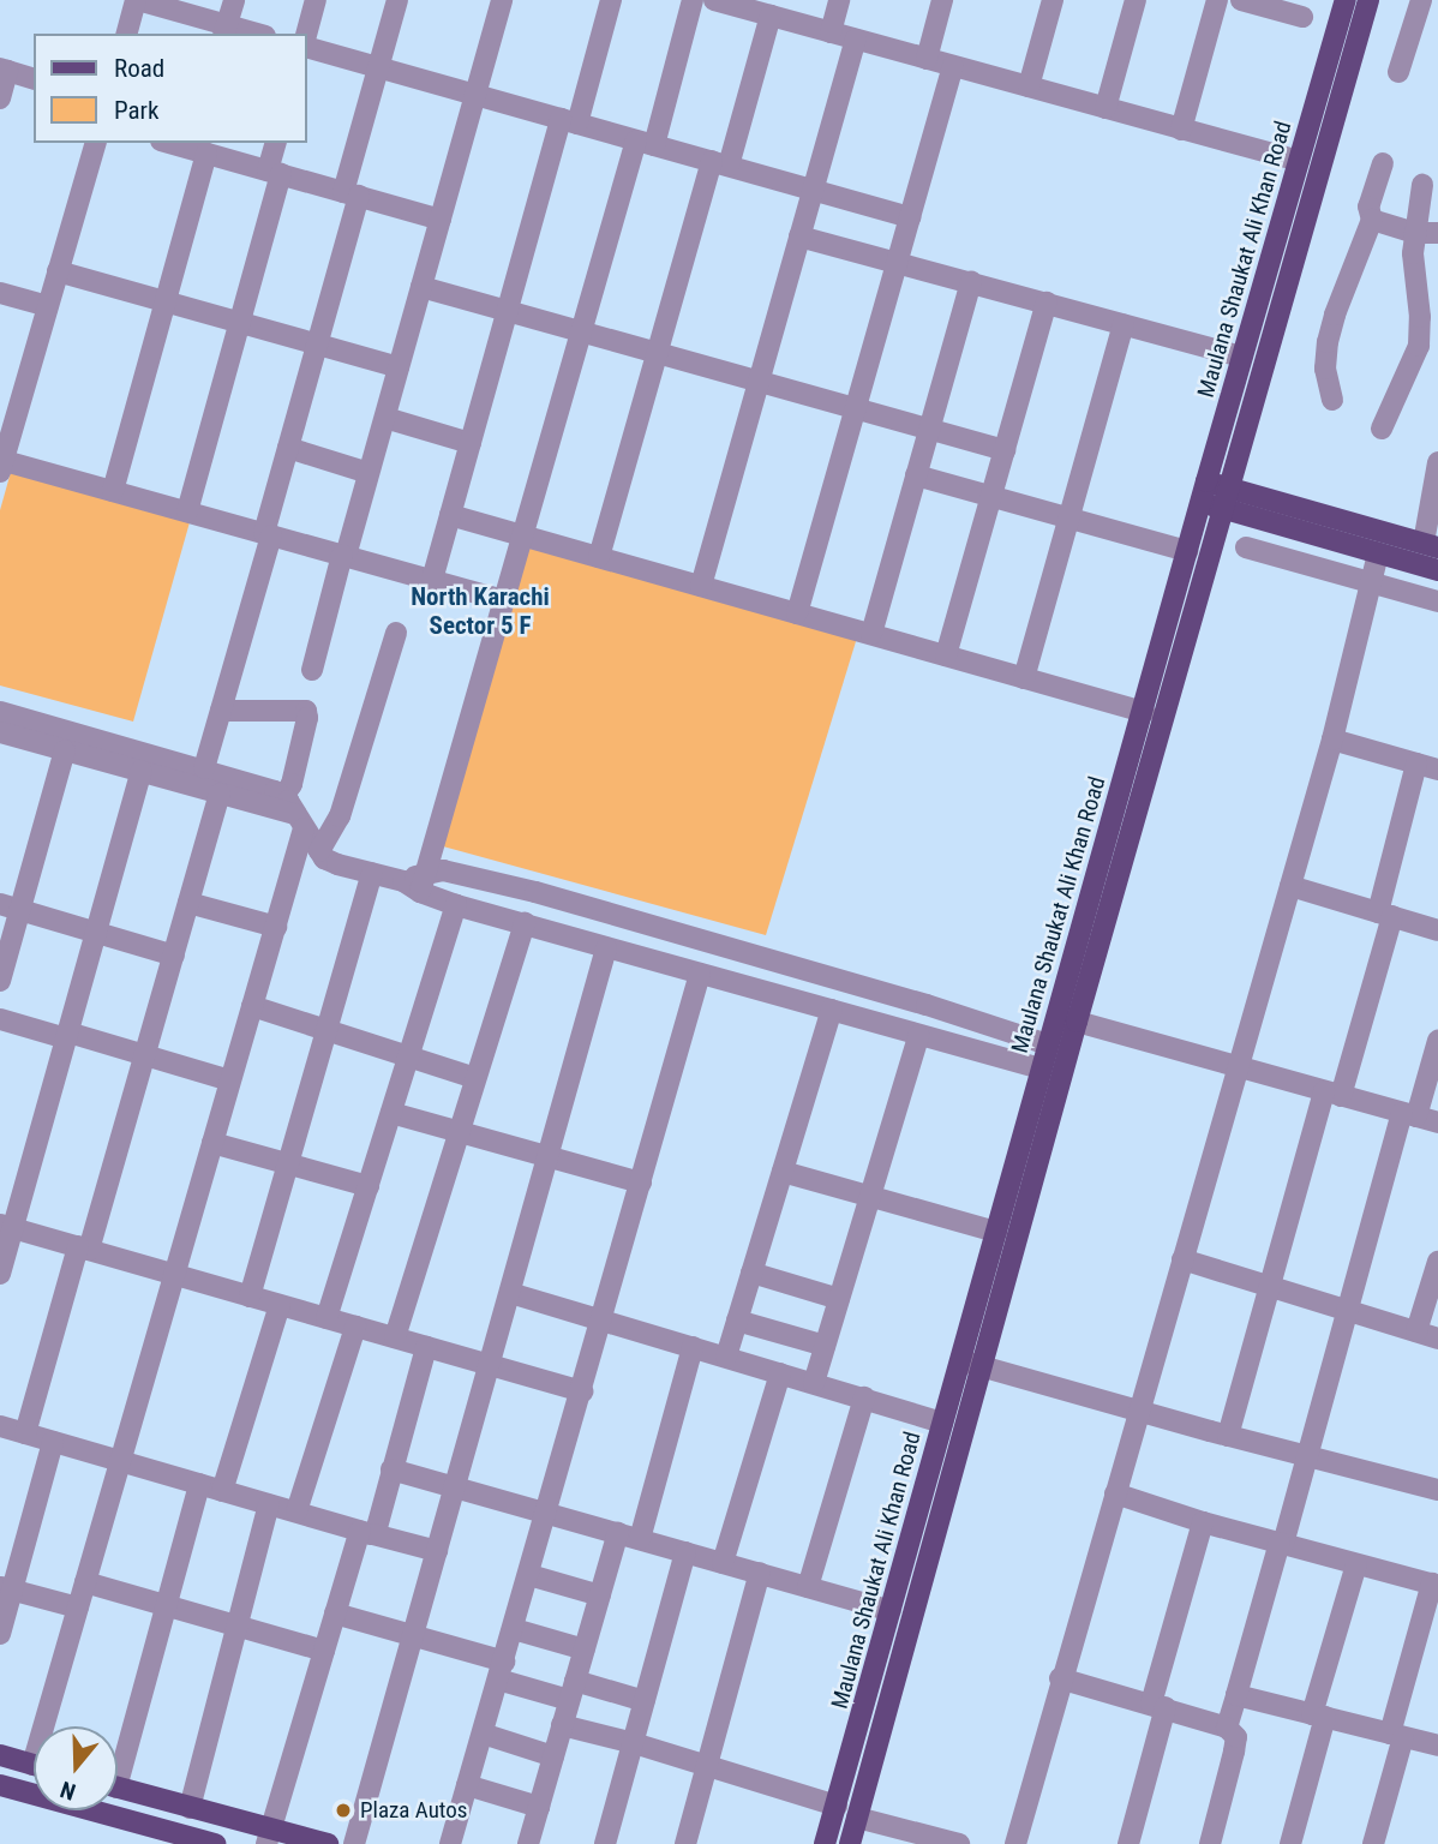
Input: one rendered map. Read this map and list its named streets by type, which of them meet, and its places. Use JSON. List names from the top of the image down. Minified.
{"streets":{"main road":["Maulana Shaukat Ali Khan Road"]},"districts":["North Karachi Sector 5 F"],"places":["Plaza Autos"],"legend":["Road","Park"],"north":"bottom"}
